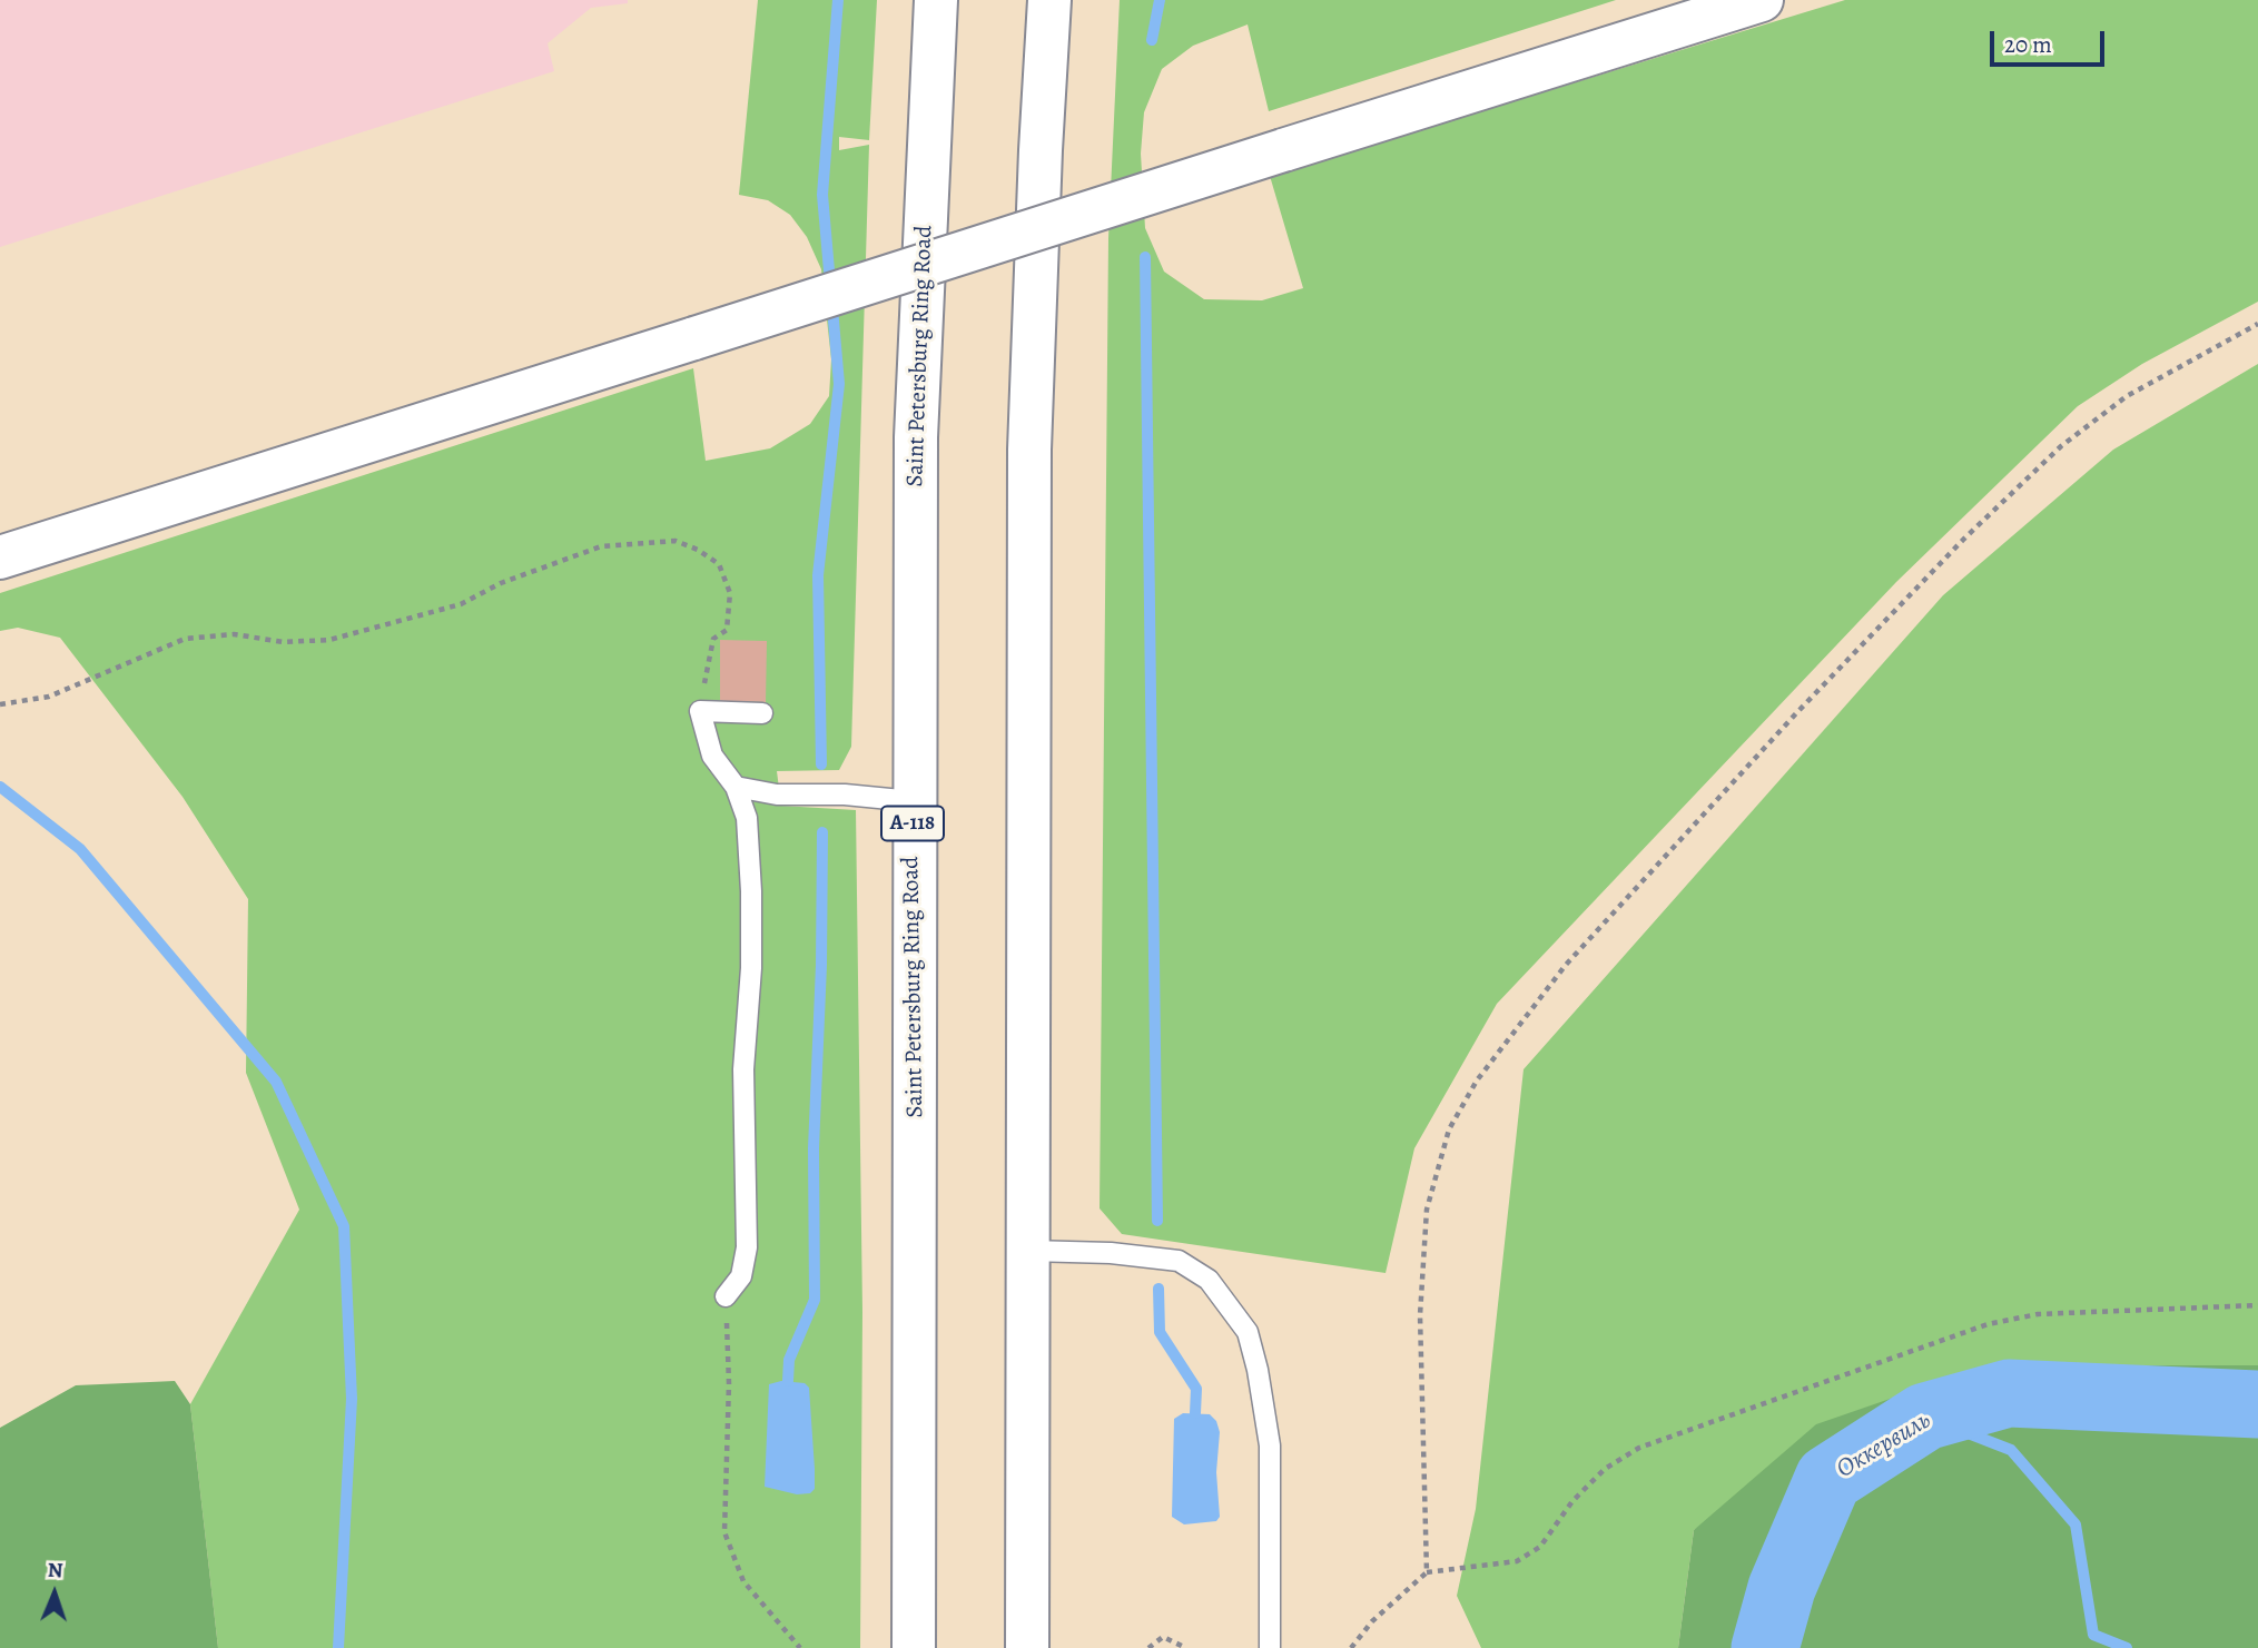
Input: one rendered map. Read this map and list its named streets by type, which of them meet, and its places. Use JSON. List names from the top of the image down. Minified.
{"streets":{"main road":["Saint Petersburg Ring Road","А-118"]},"water":["Оккервиль"],"scale_bar":"20 m","north":"top"}
